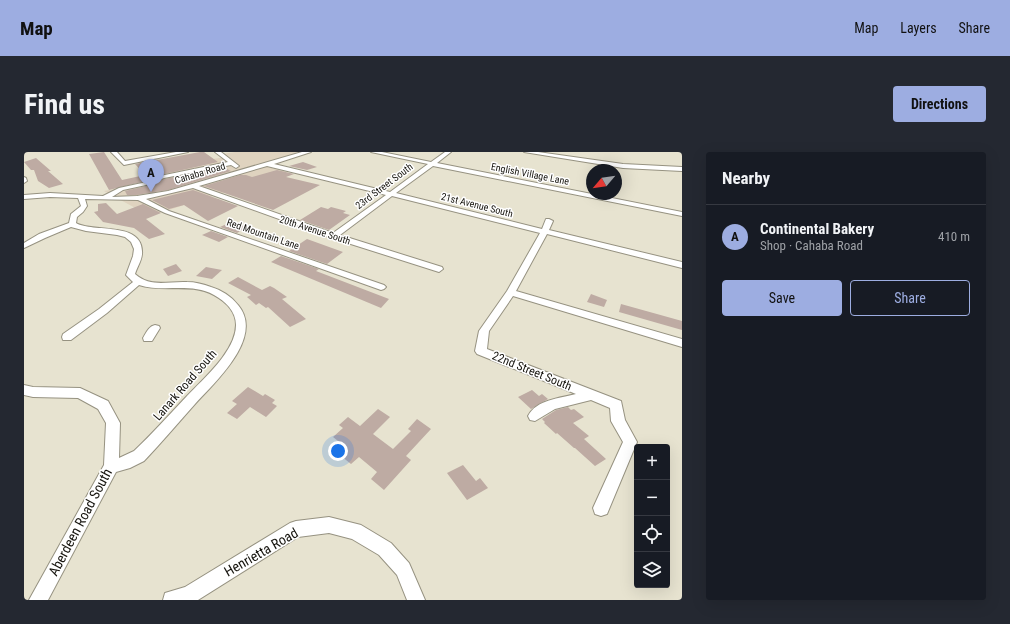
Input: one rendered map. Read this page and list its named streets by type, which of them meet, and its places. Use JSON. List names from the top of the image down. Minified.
{"streets":{"street":["Cahaba Road","English Village Lane","23rd Street South","21st Avenue South","20th Avenue South","Red Mountain Lane","22nd Street South","Lanark Road South","Aberdeen Road South","Henrietta Road"]},"crossings":[["Cahaba Road","21st Avenue South"],["Cahaba Road","20th Avenue South"],["Cahaba Road","Red Mountain Lane"],["English Village Lane","23rd Street South"],["23rd Street South","21st Avenue South"],["23rd Street South","20th Avenue South"],["21st Avenue South","22nd Street South"],["Lanark Road South","Aberdeen Road South"]],"north":"bottom left","page":{"header":"Map","nav":["Map","Layers","Share"],"buttons":["Directions",["Save","Share"]],"title":"Find us","heading":"Nearby","pins":"A","list":[{"mark":"A","name":"Continental Bakery","note":"Shop · Cahaba Road","value":"410 m"}],"map_buttons":["+","−"]}}
